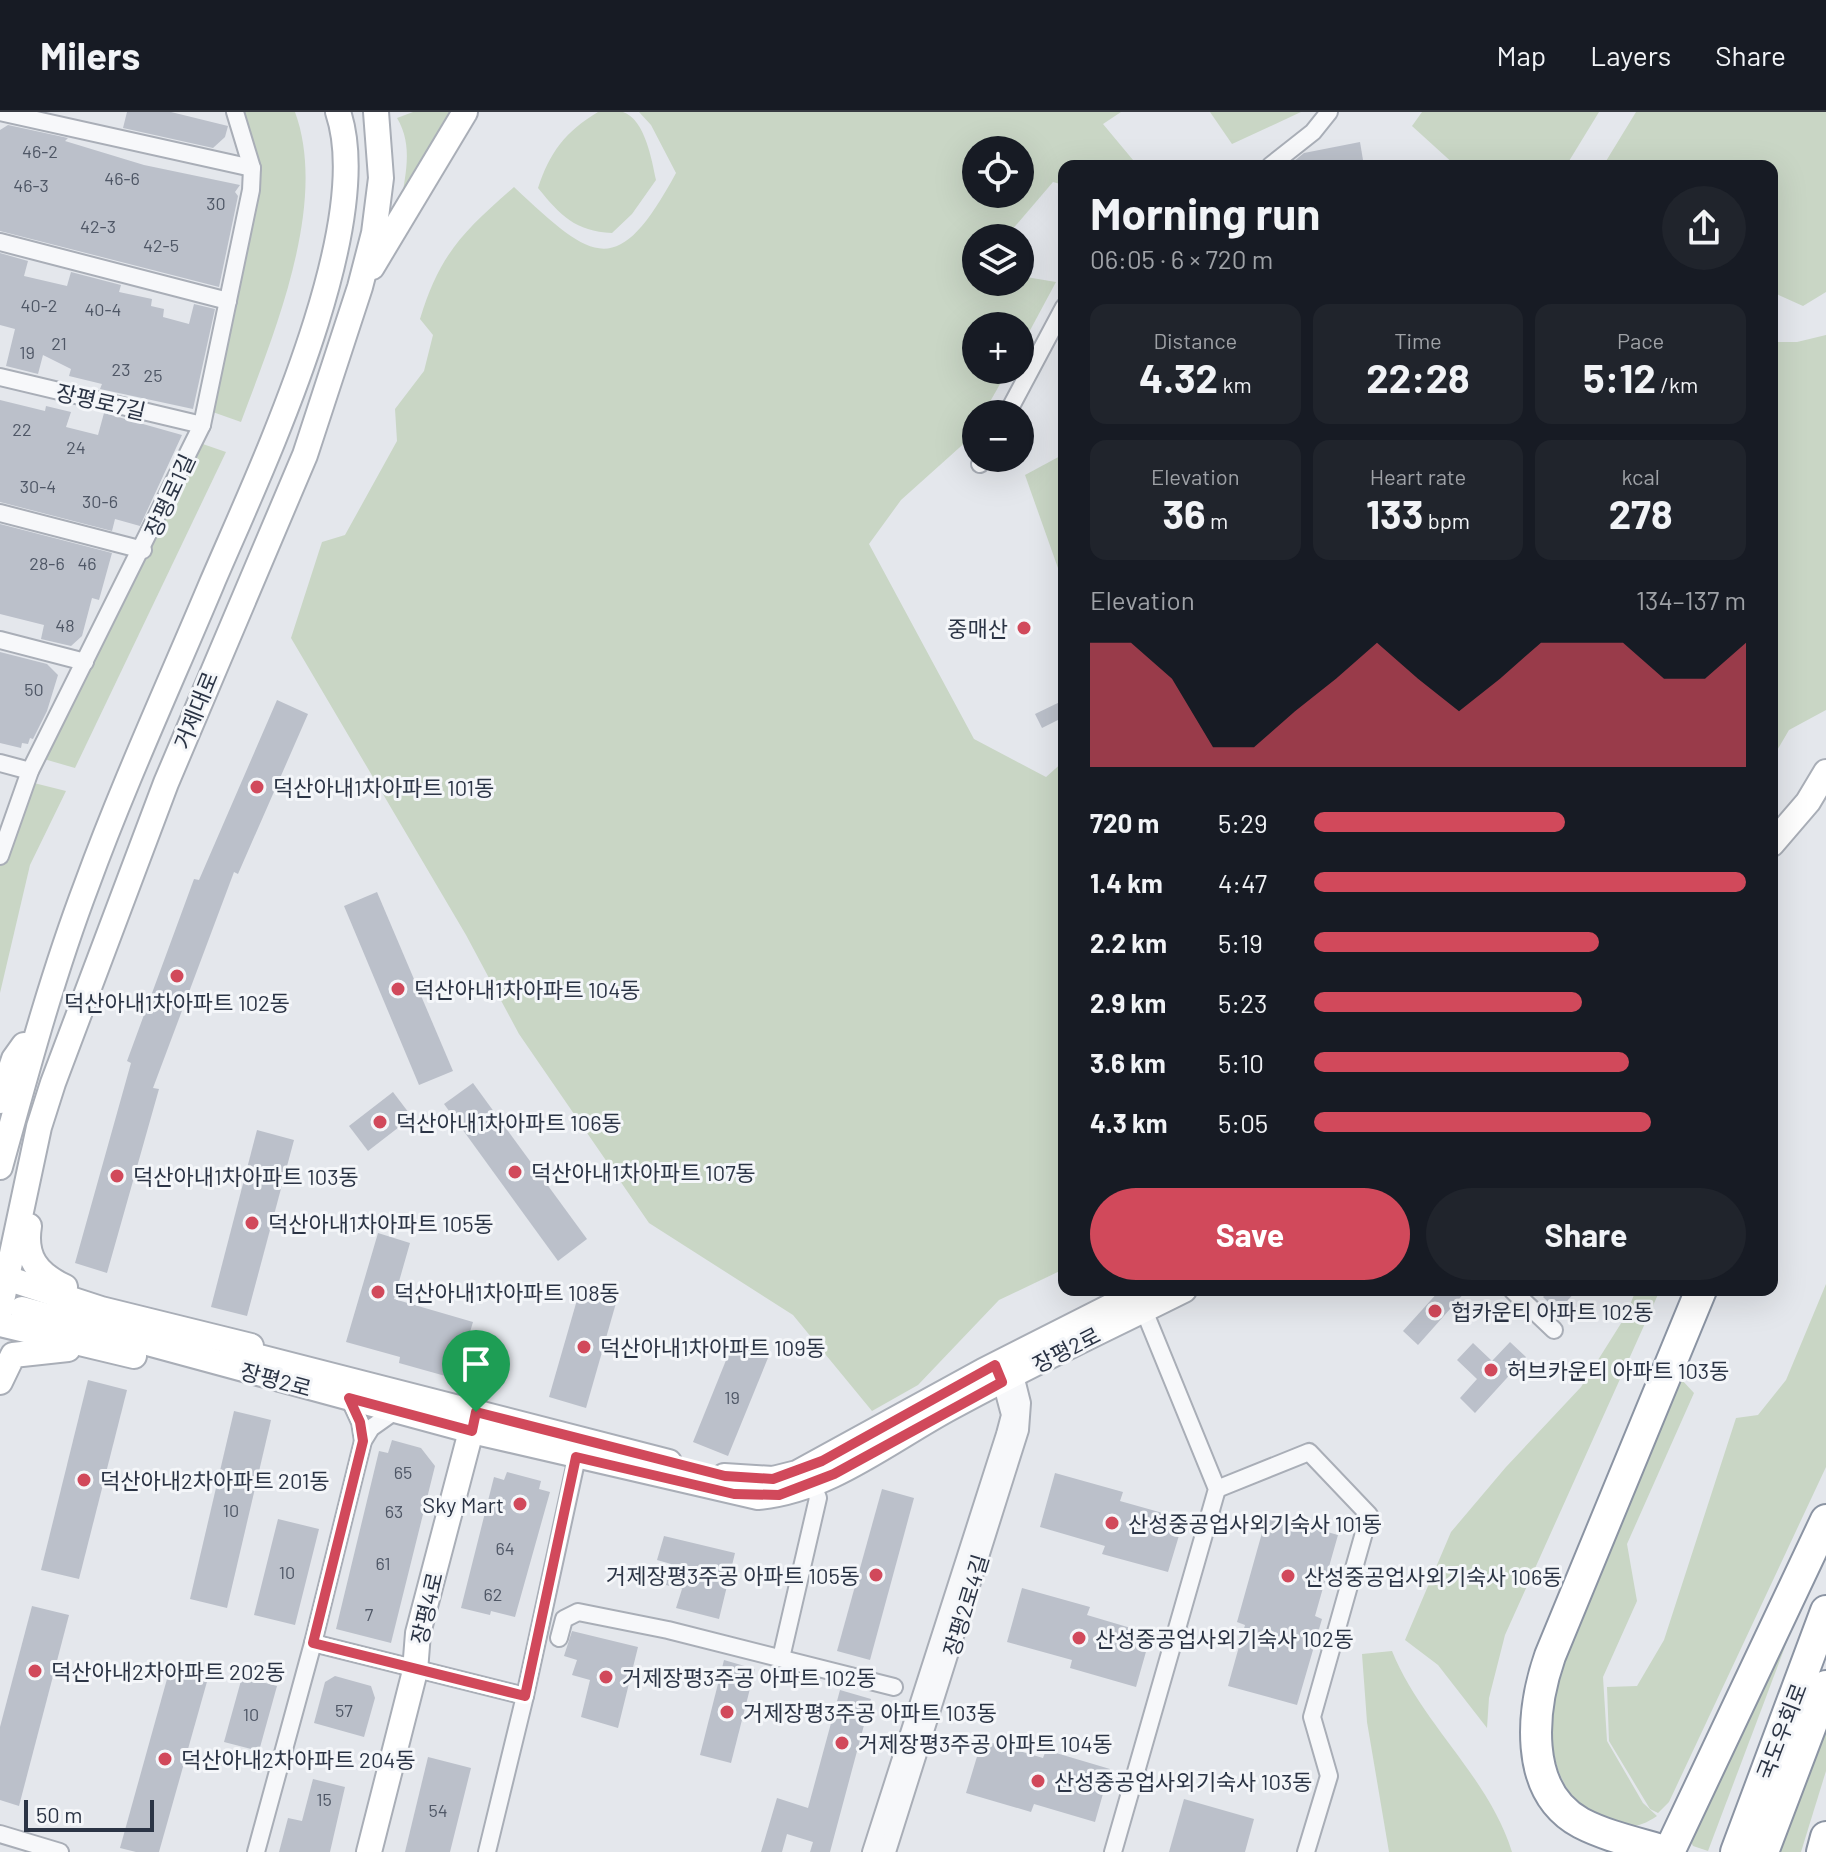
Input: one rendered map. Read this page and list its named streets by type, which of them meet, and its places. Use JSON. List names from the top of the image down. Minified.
{"streets":{"highway":["국도우회로"],"main road":["거제대로","장평2로","장평4로"],"street":["장평로7길","장평로1길","장평2로4길"]},"crossings":[["장평로7길","장평로1길"],["장평2로","장평2로4길"],["장평2로","장평4로"]],"places":["중매산","덕산아내1차아파트 101동","덕산아내1차아파트 102동","덕산아내1차아파트 104동","덕산아내1차아파트 106동","덕산아내1차아파트 107동","덕산아내1차아파트 103동","덕산아내1차아파트 105동","덕산아내1차아파트 108동","헙카운티 아파트 102동","덕산아내1차아파트 109동","허브카운티 아파트 103동","덕산아내2차아파트 201동","Sky Mart","산성중공업사외기숙사 101동","거제장평3주공 아파트 105동","산성중공업사외기숙사 106동","산성중공업사외기숙사 102동","덕산아내2차아파트 202동","거제장평3주공 아파트 102동","거제장평3주공 아파트 103동","거제장평3주공 아파트 104동","덕산아내2차아파트 204동","산성중공업사외기숙사 103동"],"house_numbers":["46-2","46-6","46-3","30","42-3","42-5","40-2","40-4","21","19","23","25","22","24","30-4","30-6","28-6","46","48","50","19","65","10","63","64","61","10","62","7","57","10","15","54"],"scale_bar":"50 m","page":{"header":"Milers","nav":["Map","Layers","Share"],"map_buttons":["+","−"],"heading":["Morning run","06:05 · 6 × 720 m"],"stats":[["Distance","4.32 km"],["Time","22:28"],["Pace","5:12 /km"],["Elevation","36 m"],["Heart rate","133 bpm"],["kcal","278"]],"chart":["Elevation","134–137 m"],"list":[{"name":"720 m","note":"5:29"},{"name":"1.4 km","note":"4:47"},{"name":"2.2 km","note":"5:19"},{"name":"2.9 km","note":"5:23"},{"name":"3.6 km","note":"5:10"},{"name":"4.3 km","note":"5:05"}],"buttons":["Save","Share"],"scale":"50 m"}}
